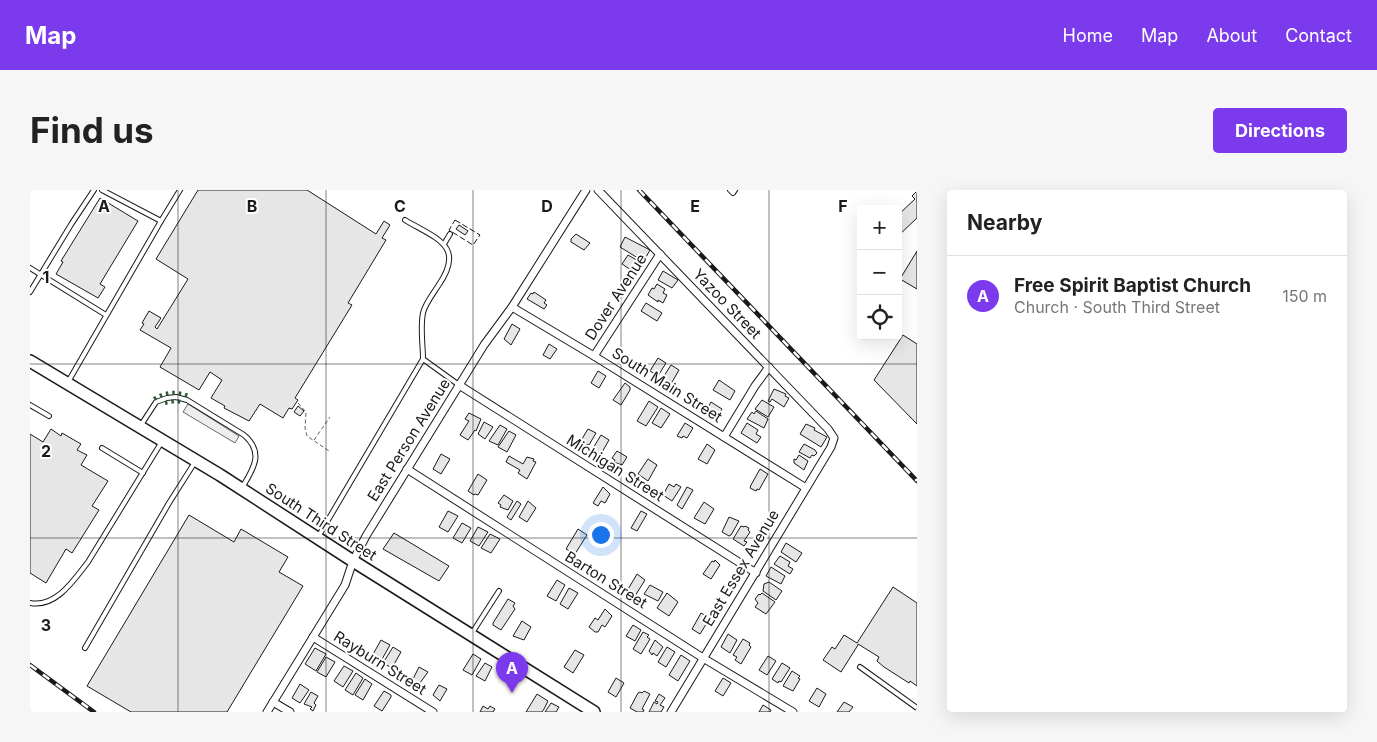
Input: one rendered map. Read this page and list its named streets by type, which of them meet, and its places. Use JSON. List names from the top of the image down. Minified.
{"streets":{"main road":["South Third Street"],"street":["Dover Avenue","Yazoo Street","South Main Street","East Person Avenue","Michigan Street","East Essex Avenue","Barton Street","Rayburn Street"]},"crossings":[["Dover Avenue","Yazoo Street"],["Dover Avenue","South Main Street"],["Yazoo Street","East Essex Avenue"],["South Main Street","East Person Avenue"],["South Main Street","East Essex Avenue"],["East Person Avenue","Michigan Street"],["East Person Avenue","South Third Street"],["East Person Avenue","Barton Street"],["East Person Avenue","Rayburn Street"],["Michigan Street","East Essex Avenue"],["East Essex Avenue","Barton Street"]],"page":{"header":"Map","nav":["Home","Map","About","Contact"],"buttons":"Directions","title":"Find us","heading":"Nearby","map_buttons":["+","−"],"list":[{"mark":"A","name":"Free Spirit Baptist Church","note":"Church · South Third Street","value":"150 m"}],"pins":"A"},"grid":{"columns":["A","B","C","D","E","F"],"rows":["1","2","3"]}}
